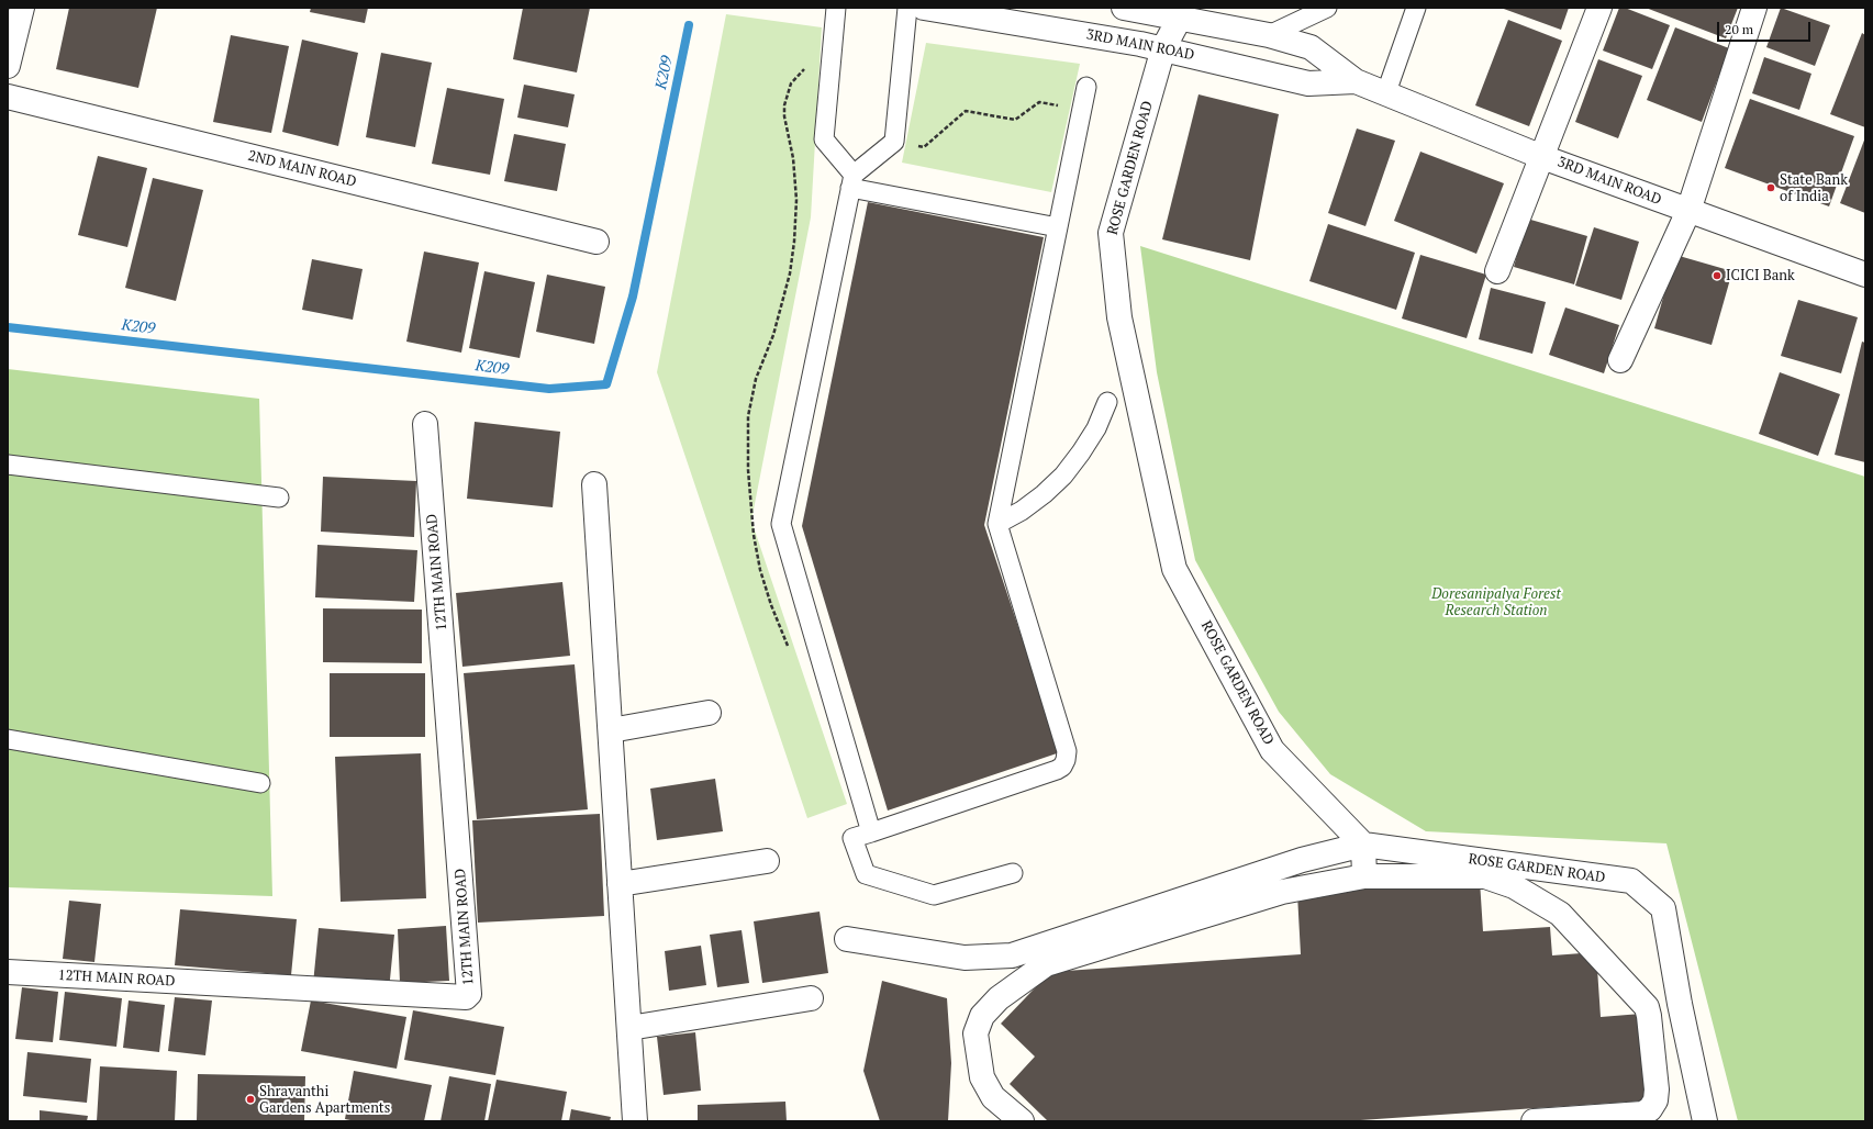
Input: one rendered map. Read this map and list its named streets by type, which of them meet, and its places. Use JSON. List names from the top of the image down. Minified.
{"streets":{"street":["3RD MAIN ROAD","ROSE GARDEN ROAD","2ND MAIN ROAD","12TH MAIN ROAD"]},"crossings":[["3RD MAIN ROAD","ROSE GARDEN ROAD"]],"water":["K209"],"parks":["Doresanipalya Forest Research Station"],"places":["State Bank of India","ICICI Bank","Shravanthi Gardens Apartments"],"scale_bar":"20 m"}
